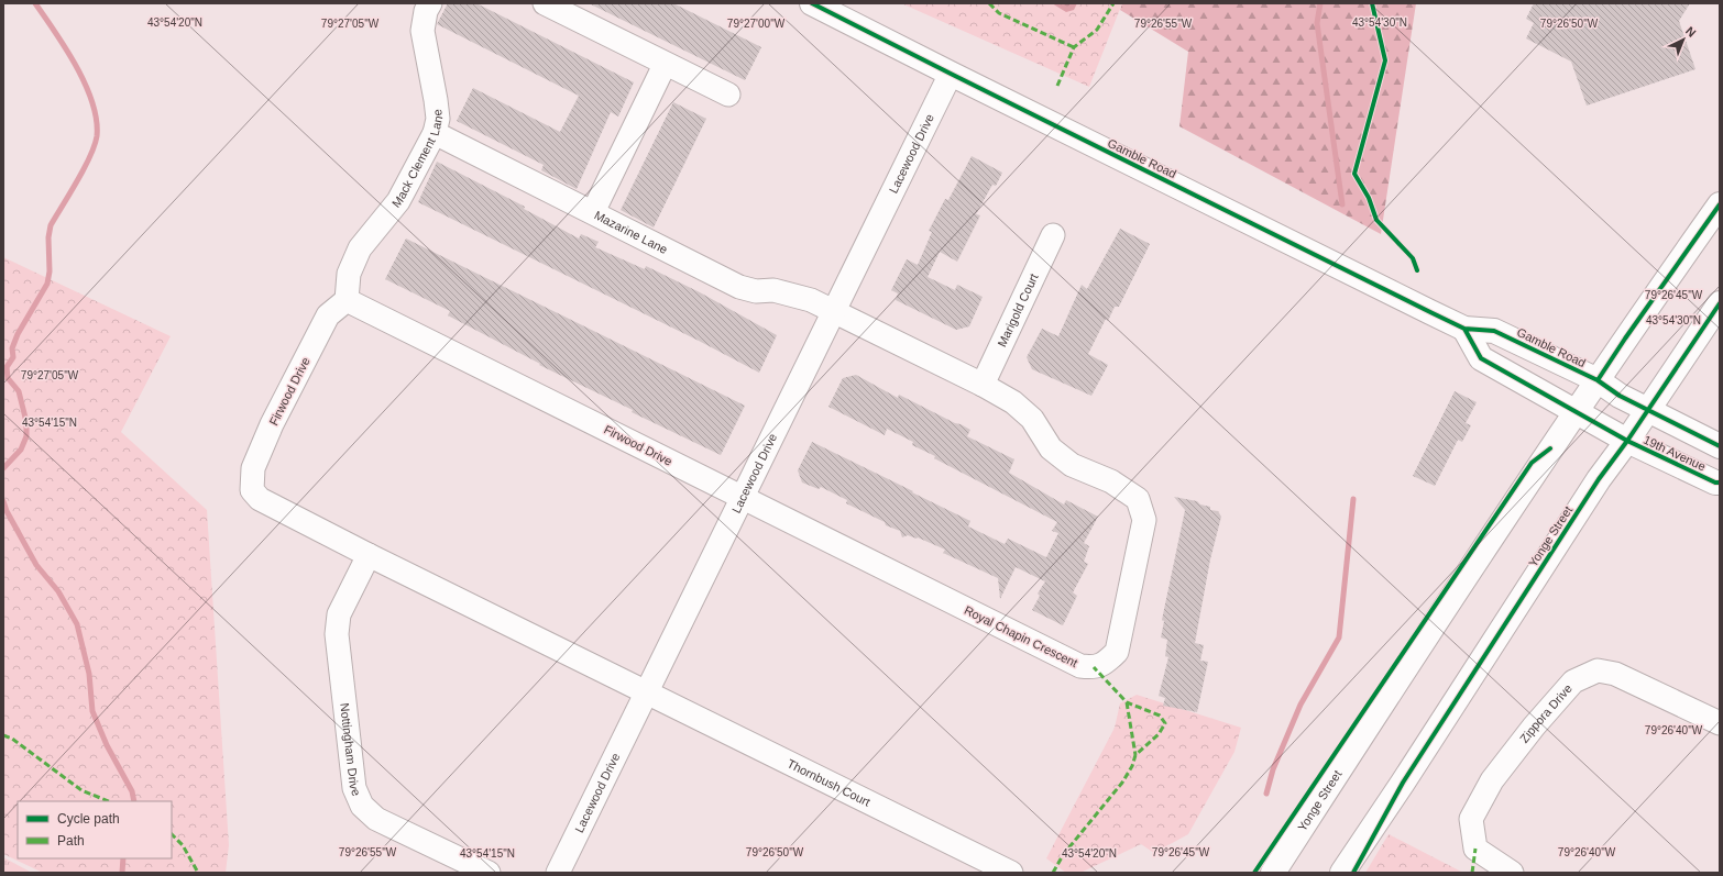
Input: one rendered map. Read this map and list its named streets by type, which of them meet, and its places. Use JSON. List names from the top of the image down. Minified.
{"streets":{"main road":["Gamble Road","19th Avenue","Yonge Street"],"street":["Lacewood Drive","Mack Clement Lane","Mazarine Lane","Marigold Court","Firwood Drive","Royal Chapin Crescent","Zippora Drive","Nottingham Drive","Thornbush Court"]},"crossings":[["Lacewood Drive","Gamble Road"],["Lacewood Drive","Mazarine Lane"],["Lacewood Drive","Firwood Drive"],["Lacewood Drive","Royal Chapin Crescent"],["Lacewood Drive","Thornbush Court"],["Mack Clement Lane","Mazarine Lane"],["Mack Clement Lane","Firwood Drive"],["Gamble Road","19th Avenue"],["Gamble Road","Yonge Street"],["Mazarine Lane","Royal Chapin Crescent"],["Marigold Court","Royal Chapin Crescent"],["Firwood Drive","Royal Chapin Crescent"],["Firwood Drive","Nottingham Drive"],["Firwood Drive","Thornbush Court"],["19th Avenue","Yonge Street"]],"legend":["Cycle path","Path"],"north":"top right","coordinates":["43°54'20\"N","43°54'30\"N","79°27'05\"W","79°26'55\"W","79°26'50\"W","79°27'00\"W","79°26'45\"W","43°54'15\"N","79°26'40\"W"]}
